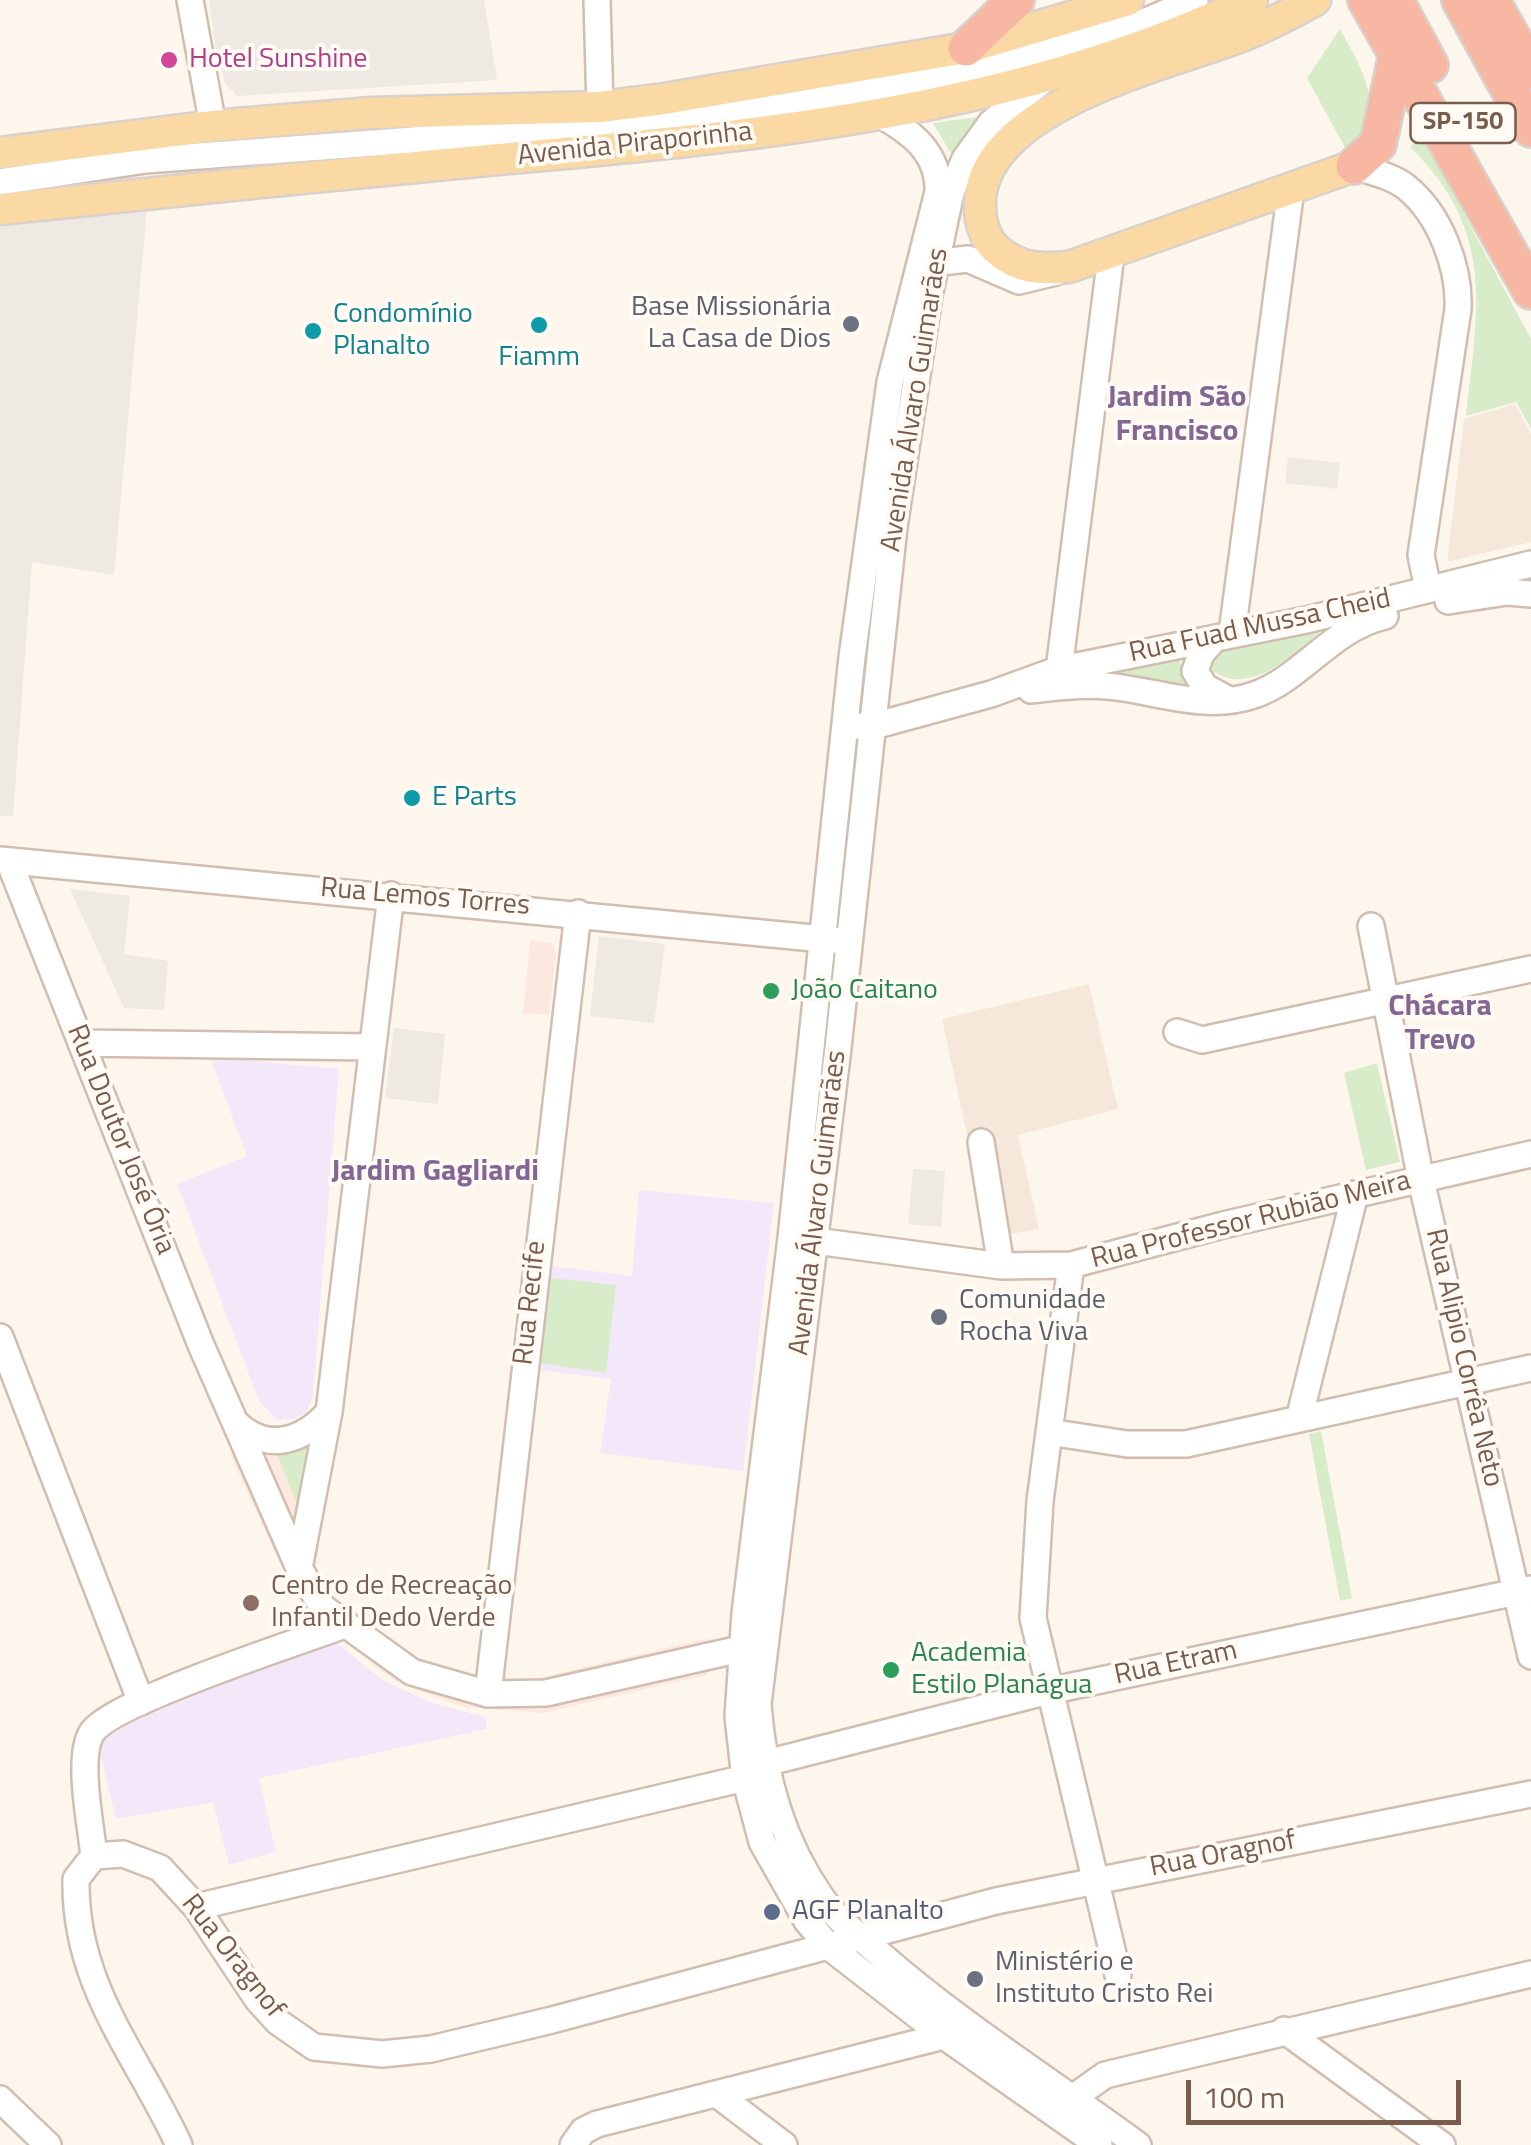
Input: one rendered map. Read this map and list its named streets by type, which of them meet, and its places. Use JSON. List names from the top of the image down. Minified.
{"streets":{"highway":["SP-150"],"main road":["Avenida Piraporinha","Avenida Álvaro Guimarães"],"street":["Rua Fuad Mussa Cheid","Rua Lemos Torres","Rua Doutor José Ória","Rua Professor Rubião Meira","Rua Recife","Rua Alipio Corrêa Neto","Rua Etram","Rua Oragnof"]},"crossings":[["Avenida Piraporinha","Avenida Álvaro Guimarães"],["Avenida Álvaro Guimarães","Rua Fuad Mussa Cheid"],["Avenida Álvaro Guimarães","Rua Lemos Torres"],["Avenida Álvaro Guimarães","Rua Doutor José Ória"],["Avenida Álvaro Guimarães","Rua Professor Rubião Meira"],["Avenida Álvaro Guimarães","Rua Etram"],["Avenida Álvaro Guimarães","Rua Oragnof"],["Rua Lemos Torres","Rua Doutor José Ória"],["Rua Lemos Torres","Rua Recife"],["Rua Doutor José Ória","Rua Recife"],["Rua Professor Rubião Meira","Rua Alipio Corrêa Neto"],["Rua Alipio Corrêa Neto","Rua Etram"],["Rua Etram","Rua Oragnof"]],"districts":["Jardim São Francisco","Chácara Trevo","Jardim Gagliardi"],"places":["Hotel Sunshine","Base Missionária La Casa de Dios","Fiamm","Condomínio Planalto","E Parts","João Caitano","Comunidade Rocha Viva","Centro de Recreação Infantil Dedo Verde","Academia Estilo Planágua","AGF Planalto","Ministério e Instituto Cristo Rei"],"scale_bar":"100 m"}
